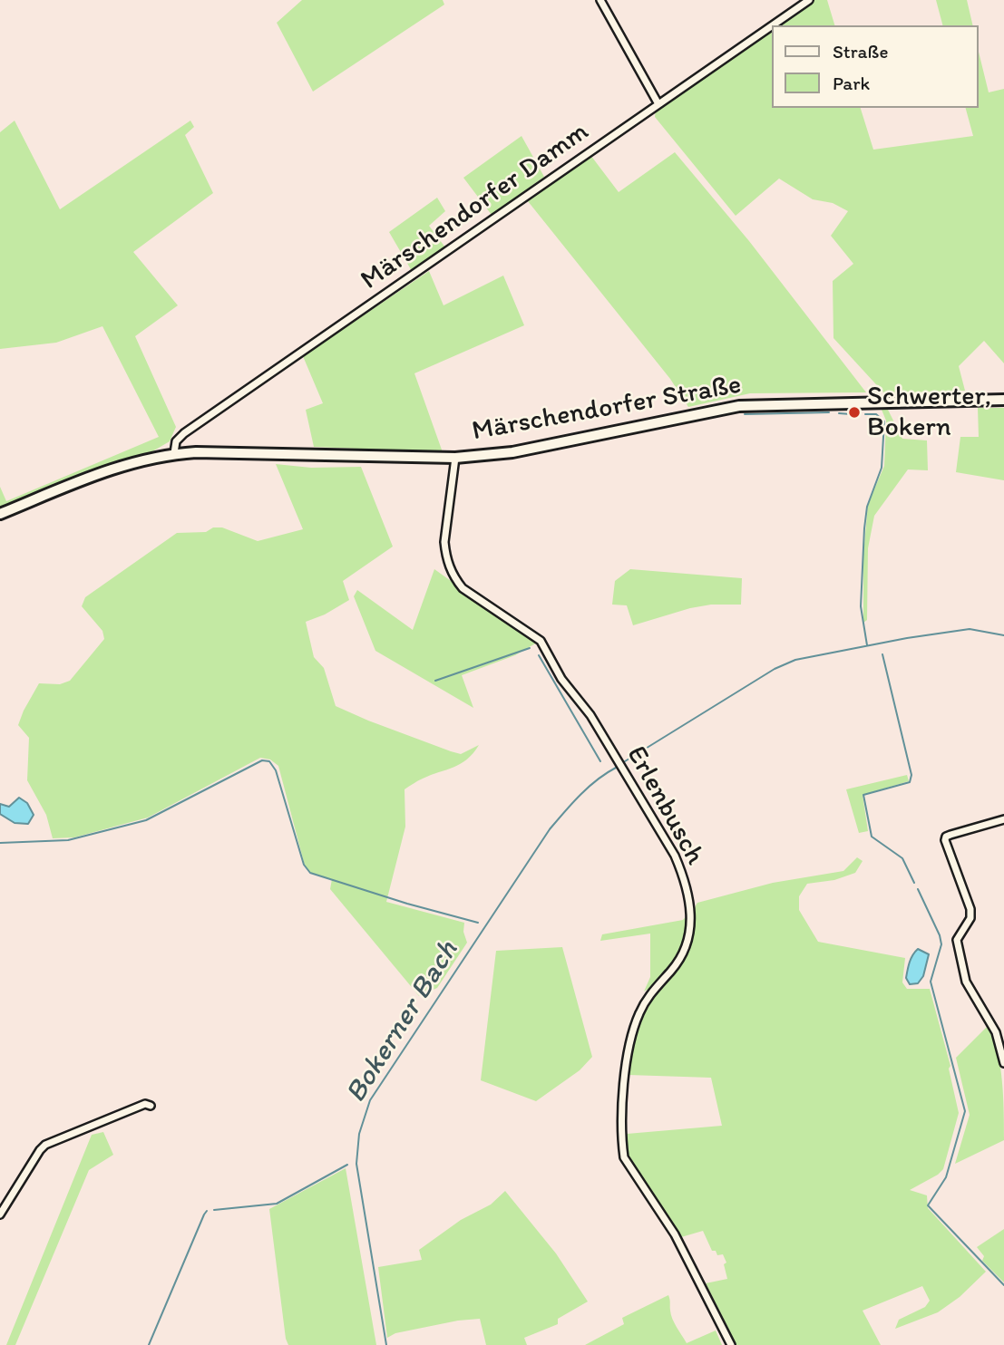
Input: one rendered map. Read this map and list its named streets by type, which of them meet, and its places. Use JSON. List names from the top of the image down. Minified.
{"streets":{"street":["Märschendorfer Damm","Märschendorfer Straße","Erlenbusch"]},"crossings":[["Märschendorfer Damm","Märschendorfer Straße"],["Märschendorfer Straße","Erlenbusch"]],"water":["Bokerner Bach"],"places":["Schwerter, Bokern"],"legend":["Straße","Park"]}
